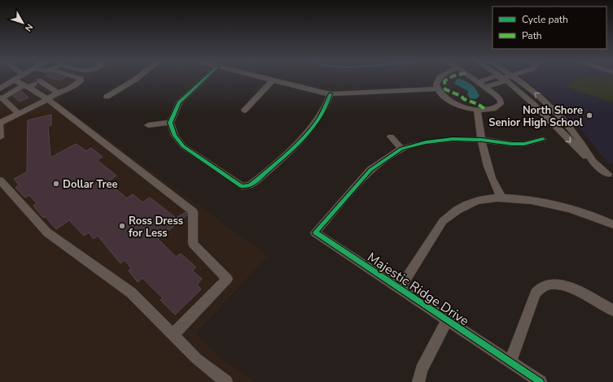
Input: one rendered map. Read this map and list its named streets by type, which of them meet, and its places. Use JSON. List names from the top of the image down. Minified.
{"streets":{"street":["Majestic Ridge Drive"]},"places":["North Shore Senior High School","Dollar Tree","Ross Dress for Less"],"legend":["Cycle path","Path"],"north":"bottom right"}
